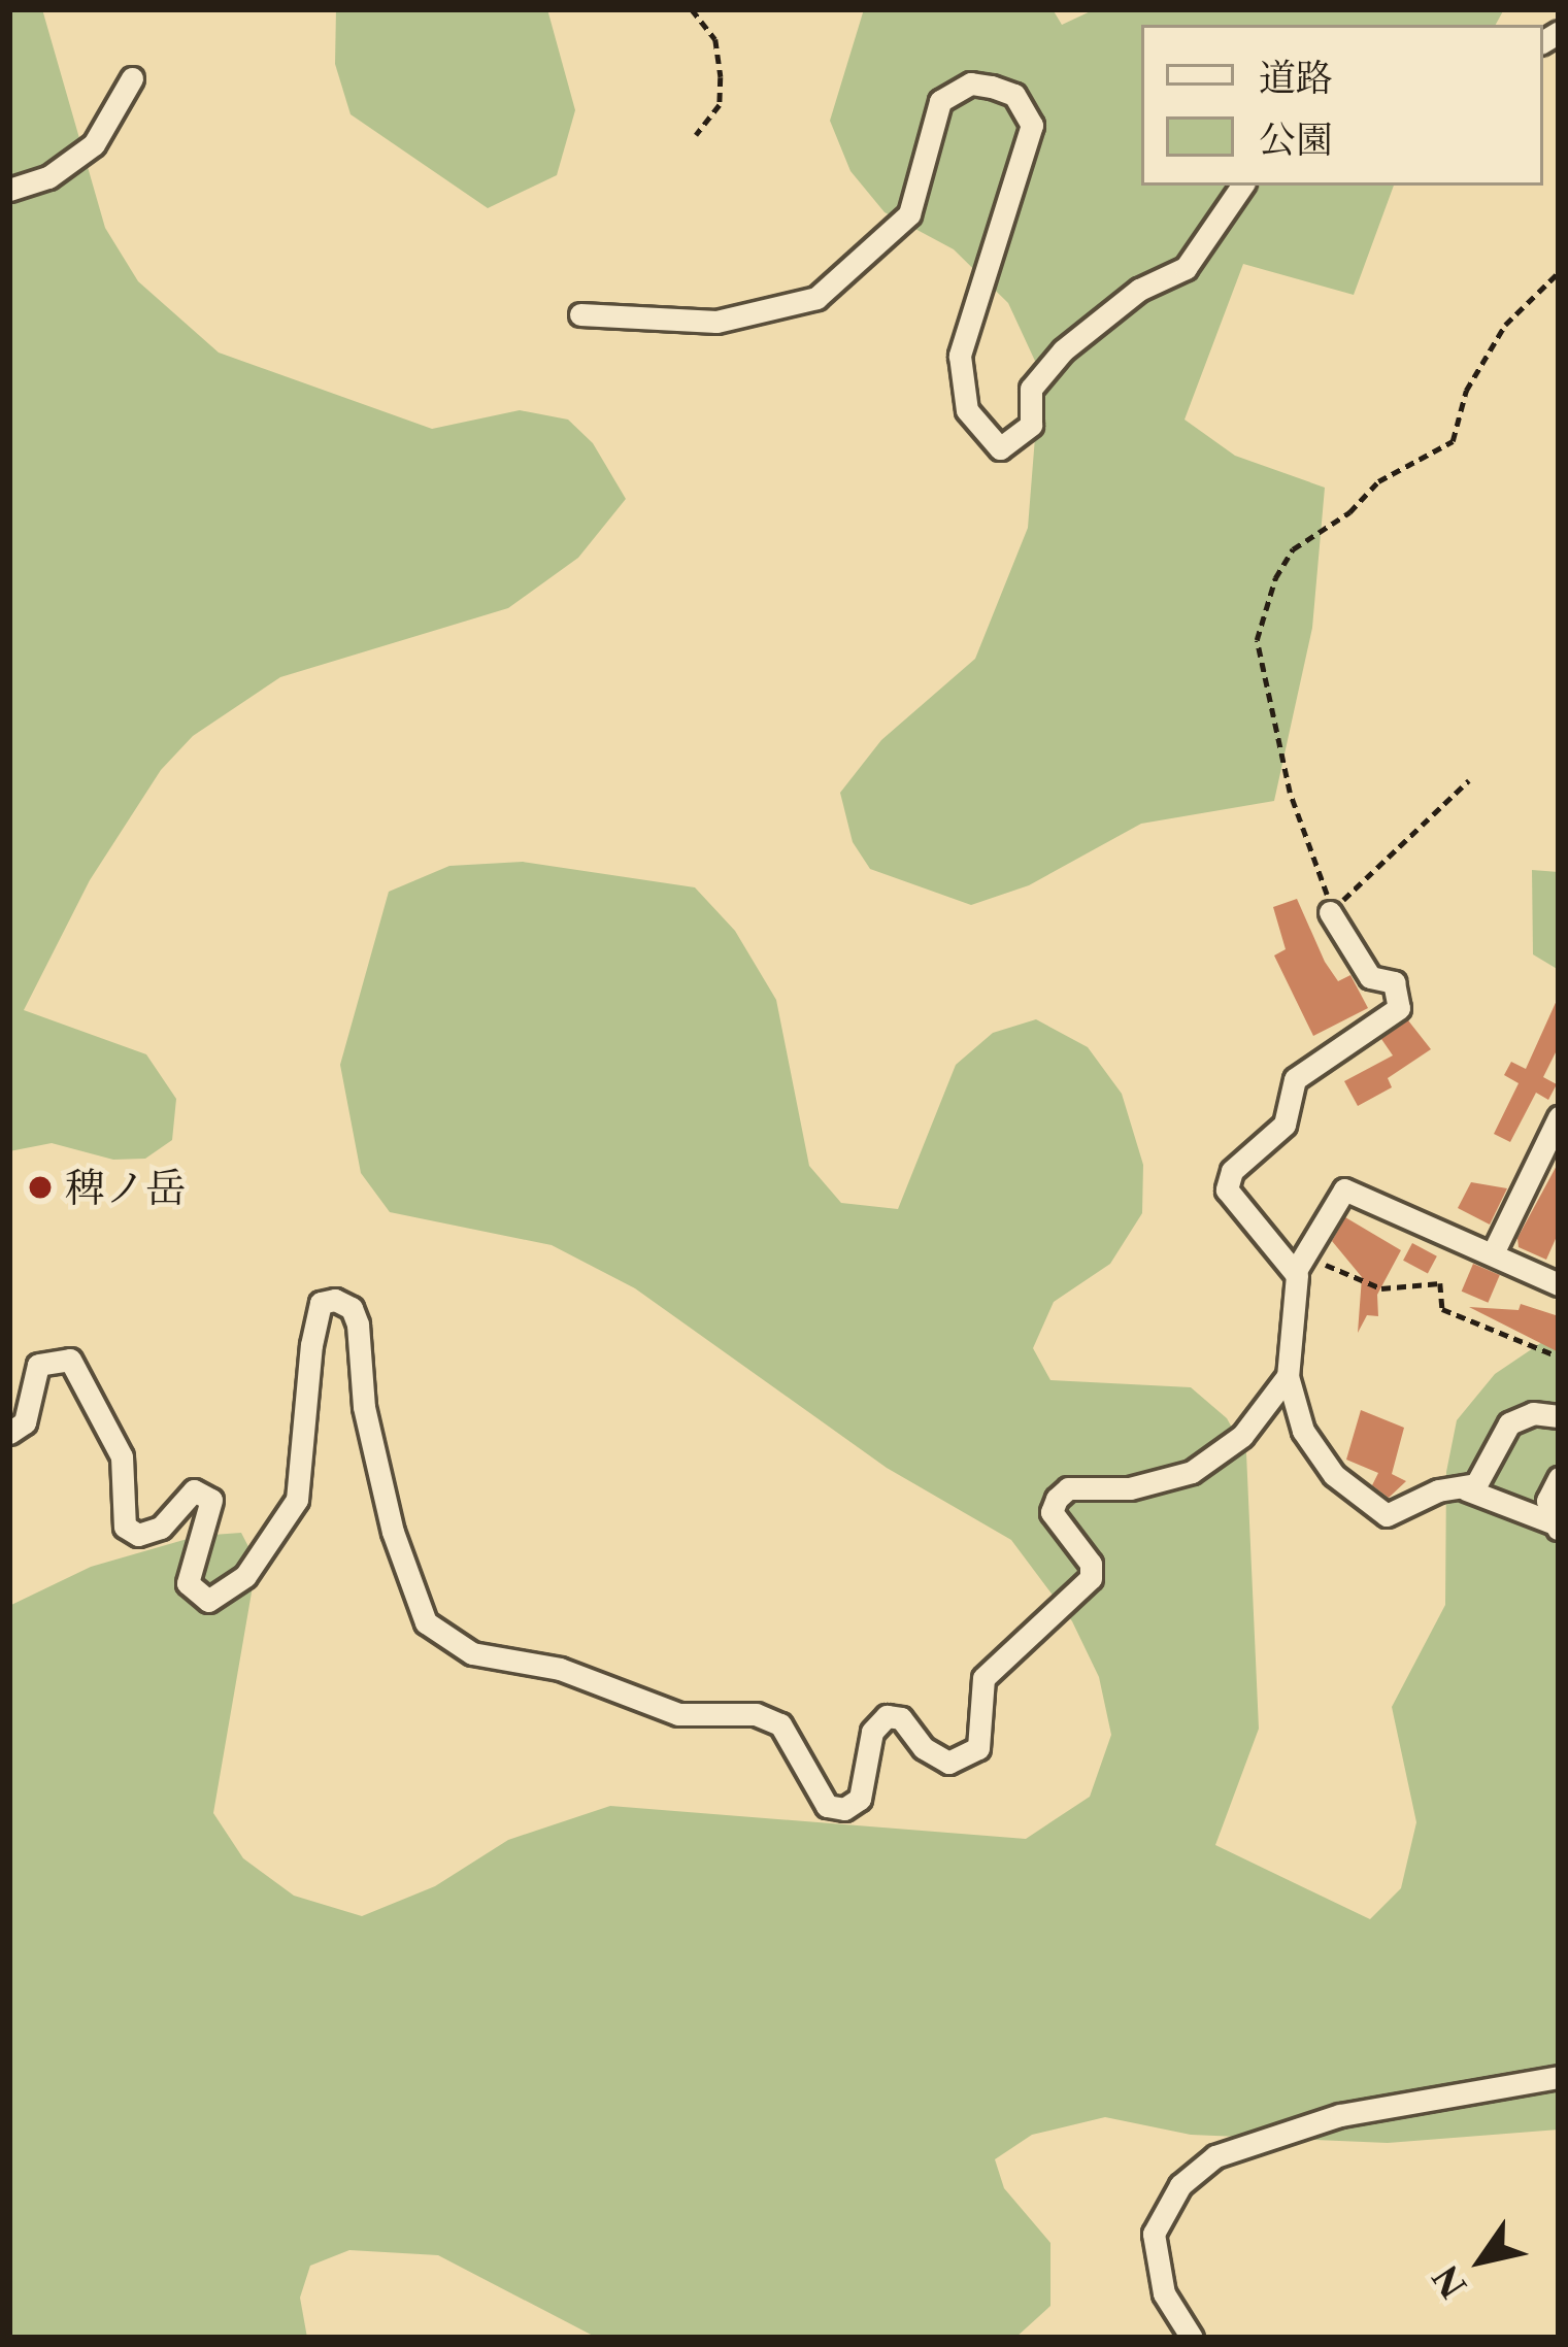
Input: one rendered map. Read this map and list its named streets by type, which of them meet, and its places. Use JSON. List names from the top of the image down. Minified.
{"places":["稗ノ岳"],"legend":["道路","公園"],"north":"bottom left"}
